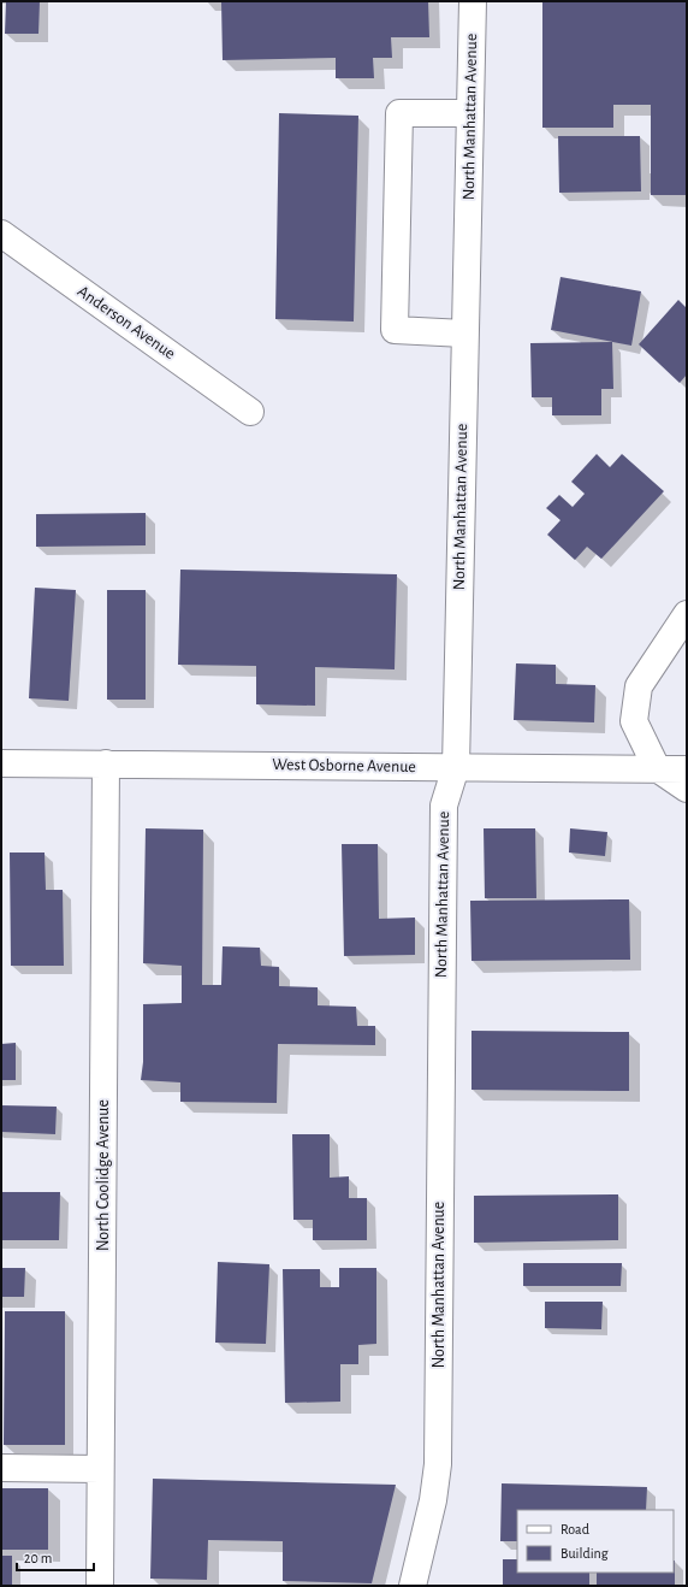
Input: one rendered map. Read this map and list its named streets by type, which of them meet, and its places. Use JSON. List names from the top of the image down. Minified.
{"streets":{"street":["North Manhattan Avenue","Anderson Avenue","West Osborne Avenue","North Coolidge Avenue"]},"crossings":[["North Manhattan Avenue","West Osborne Avenue"],["West Osborne Avenue","North Coolidge Avenue"]],"legend":["Road","Building"],"scale_bar":"20 m"}
